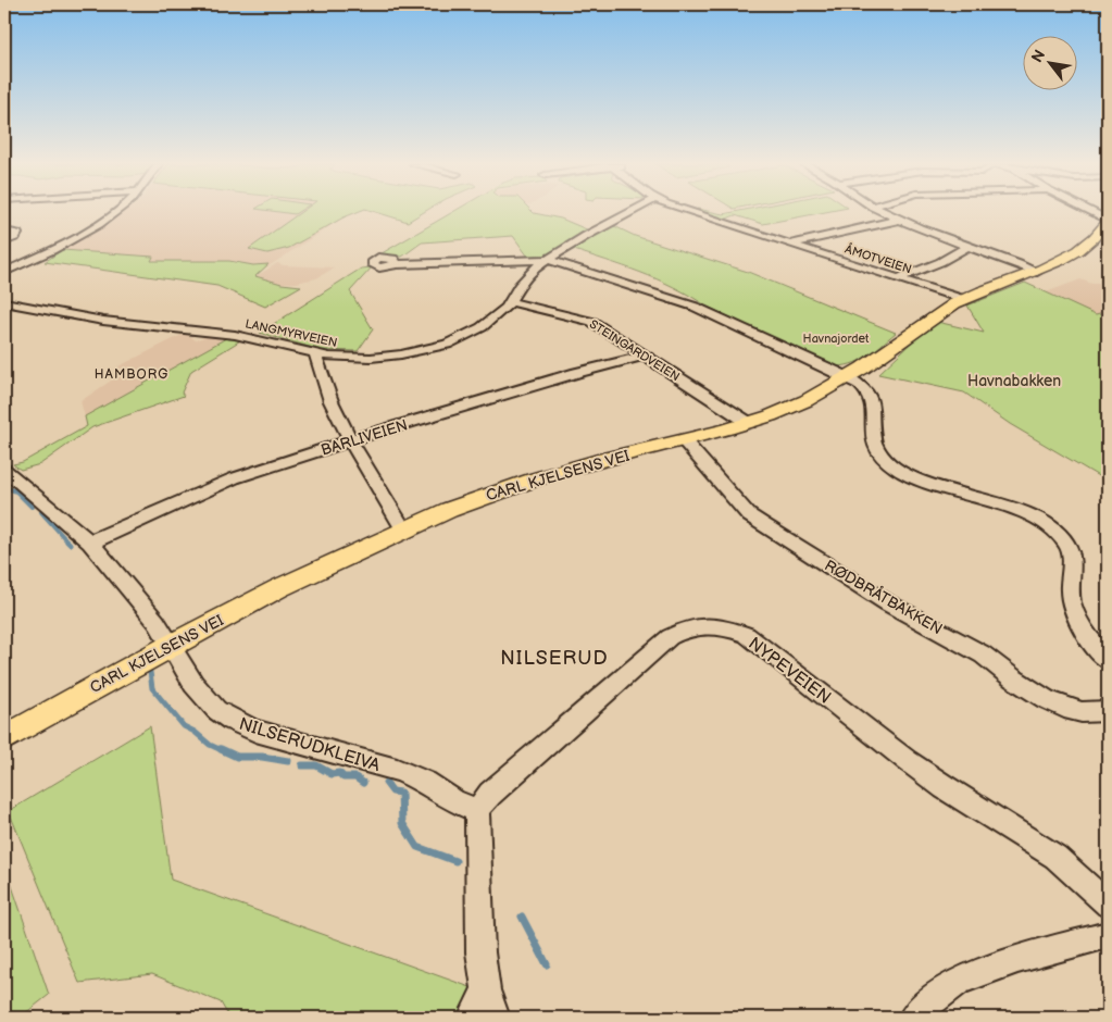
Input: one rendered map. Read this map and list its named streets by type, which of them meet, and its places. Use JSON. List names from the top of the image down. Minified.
{"streets":{"main road":["CARL KJELSENS VEI"],"street":["ÅMOTVEIEN","LANGMYRVEIEN","STEINGARDVEIEN","BARLIVEIEN","RØDBRÅTBAKKEN","NYPEVEIEN","NILSERUDKLEIVA"]},"crossings":[["ÅMOTVEIEN","CARL KJELSENS VEI"],["LANGMYRVEIEN","STEINGARDVEIEN"],["STEINGARDVEIEN","BARLIVEIEN"],["STEINGARDVEIEN","CARL KJELSENS VEI"],["BARLIVEIEN","NILSERUDKLEIVA"],["CARL KJELSENS VEI","RØDBRÅTBAKKEN"],["CARL KJELSENS VEI","NILSERUDKLEIVA"],["NYPEVEIEN","NILSERUDKLEIVA"]],"districts":["HAMBORG","NILSERUD"],"parks":["Havnajordet","Havnabakken"],"north":"top left"}
